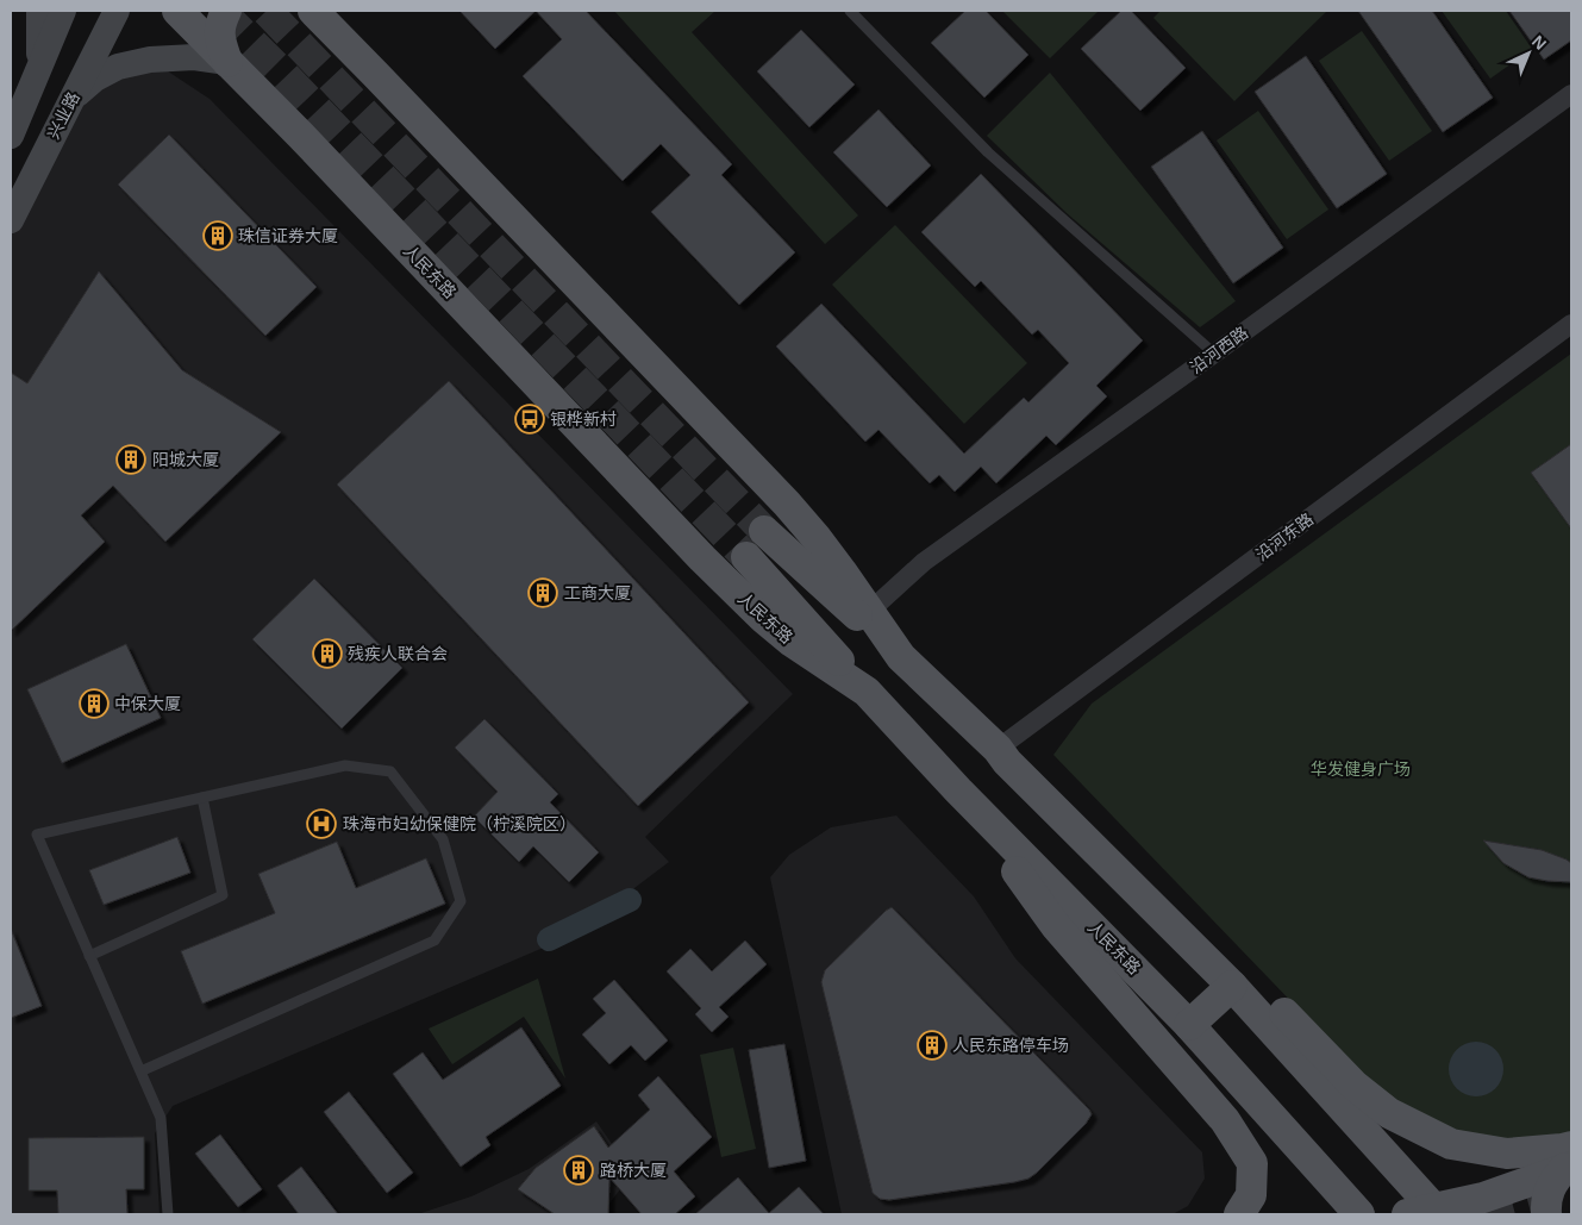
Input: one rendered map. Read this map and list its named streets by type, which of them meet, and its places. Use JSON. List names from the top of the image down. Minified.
{"streets":{"main road":["兴业路","人民东路"],"street":["沿河西路","沿河东路"]},"parks":["华发健身广场"],"places":{"building":["珠信证券大厦","阳城大厦","工商大厦","残疾人联合会","中保大厦","人民东路停车场","路桥大厦"],"bus stop":["银桦新村"],"hospital":["珠海市妇幼保健院（柠溪院区）"]},"north":"top right"}
